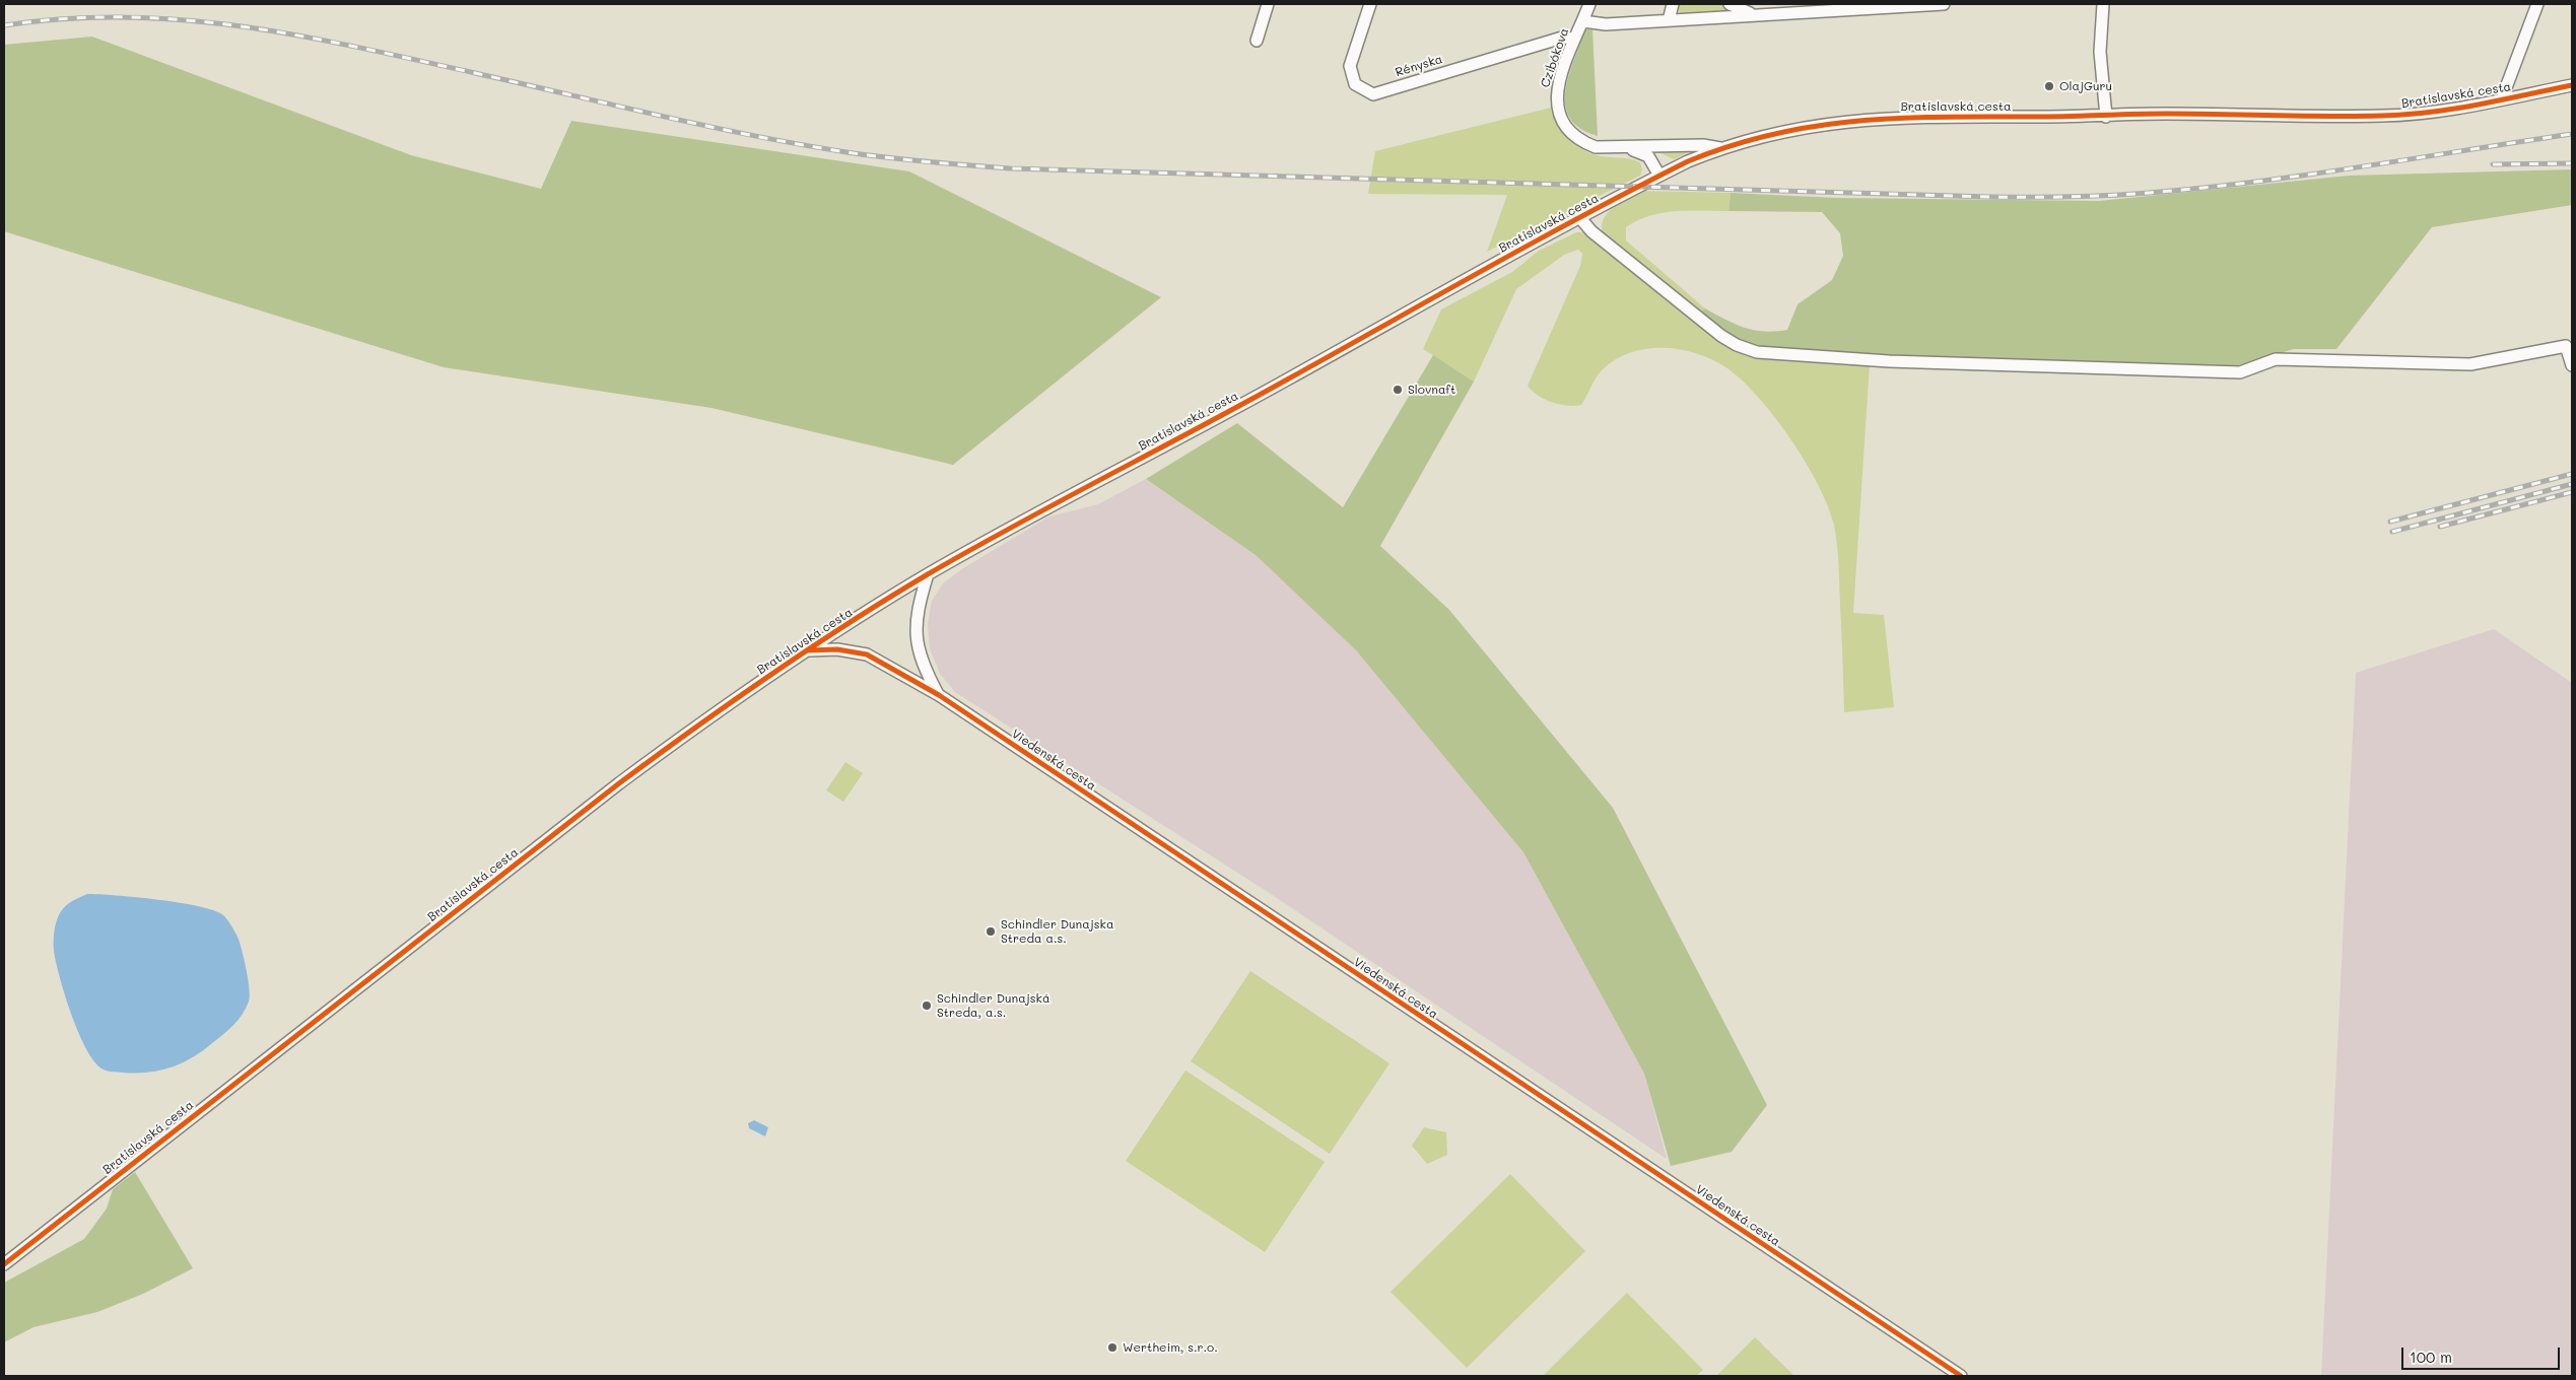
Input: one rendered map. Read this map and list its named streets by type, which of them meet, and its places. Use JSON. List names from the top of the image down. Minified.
{"streets":{"street":["Czibókova","Rényska","Bratislavská cesta","Viedenská cesta"]},"crossings":[["Czibókova","Rényska"],["Czibókova","Bratislavská cesta"],["Bratislavská cesta","Viedenská cesta"]],"places":["OlajGuru","Slovnaft","Schindler Dunajska Streda a.s.","Schindler Dunajská Streda, a.s.","Wertheim, s.r.o."],"scale_bar":"100 m"}
